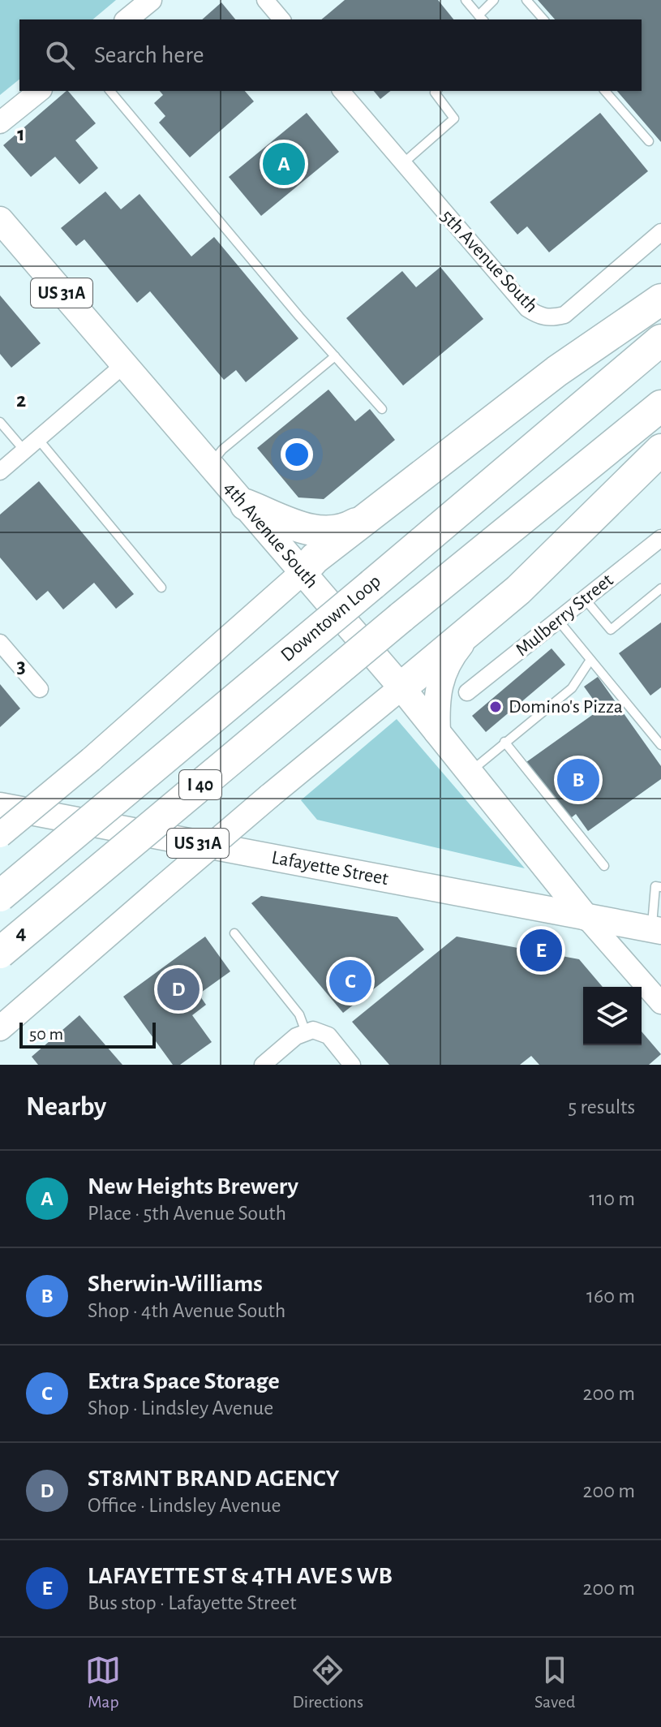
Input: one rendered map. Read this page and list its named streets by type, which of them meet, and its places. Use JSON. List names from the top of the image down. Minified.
{"streets":{"highway":["Downtown Loop","I 40"],"main road":["US 31A","4th Avenue South","Lafayette Street"],"street":["5th Avenue South","Mulberry Street"]},"crossings":[["4th Avenue South","Lafayette Street"]],"places":["Domino's Pizza"],"scale_bar":"50 m","page":{"search":"Search here","pins":["A","B","E","C","D"],"scale":"50 m","heading":["Nearby","5 results"],"list":[{"mark":"A","name":"New Heights Brewery","note":"Place · 5th Avenue South","value":"110 m"},{"mark":"B","name":"Sherwin-Williams","note":"Shop · 4th Avenue South","value":"160 m"},{"mark":"C","name":"Extra Space Storage","note":"Shop · Lindsley Avenue","value":"200 m"},{"mark":"D","name":"ST8MNT BRAND AGENCY","note":"Office · Lindsley Avenue","value":"200 m"},{"mark":"E","name":"LAFAYETTE ST & 4TH AVE S WB","note":"Bus stop · Lafayette Street","value":"200 m"}],"nav":["Map","Directions","Saved"]},"grid":{"rows":["1","2","3","4"]}}
